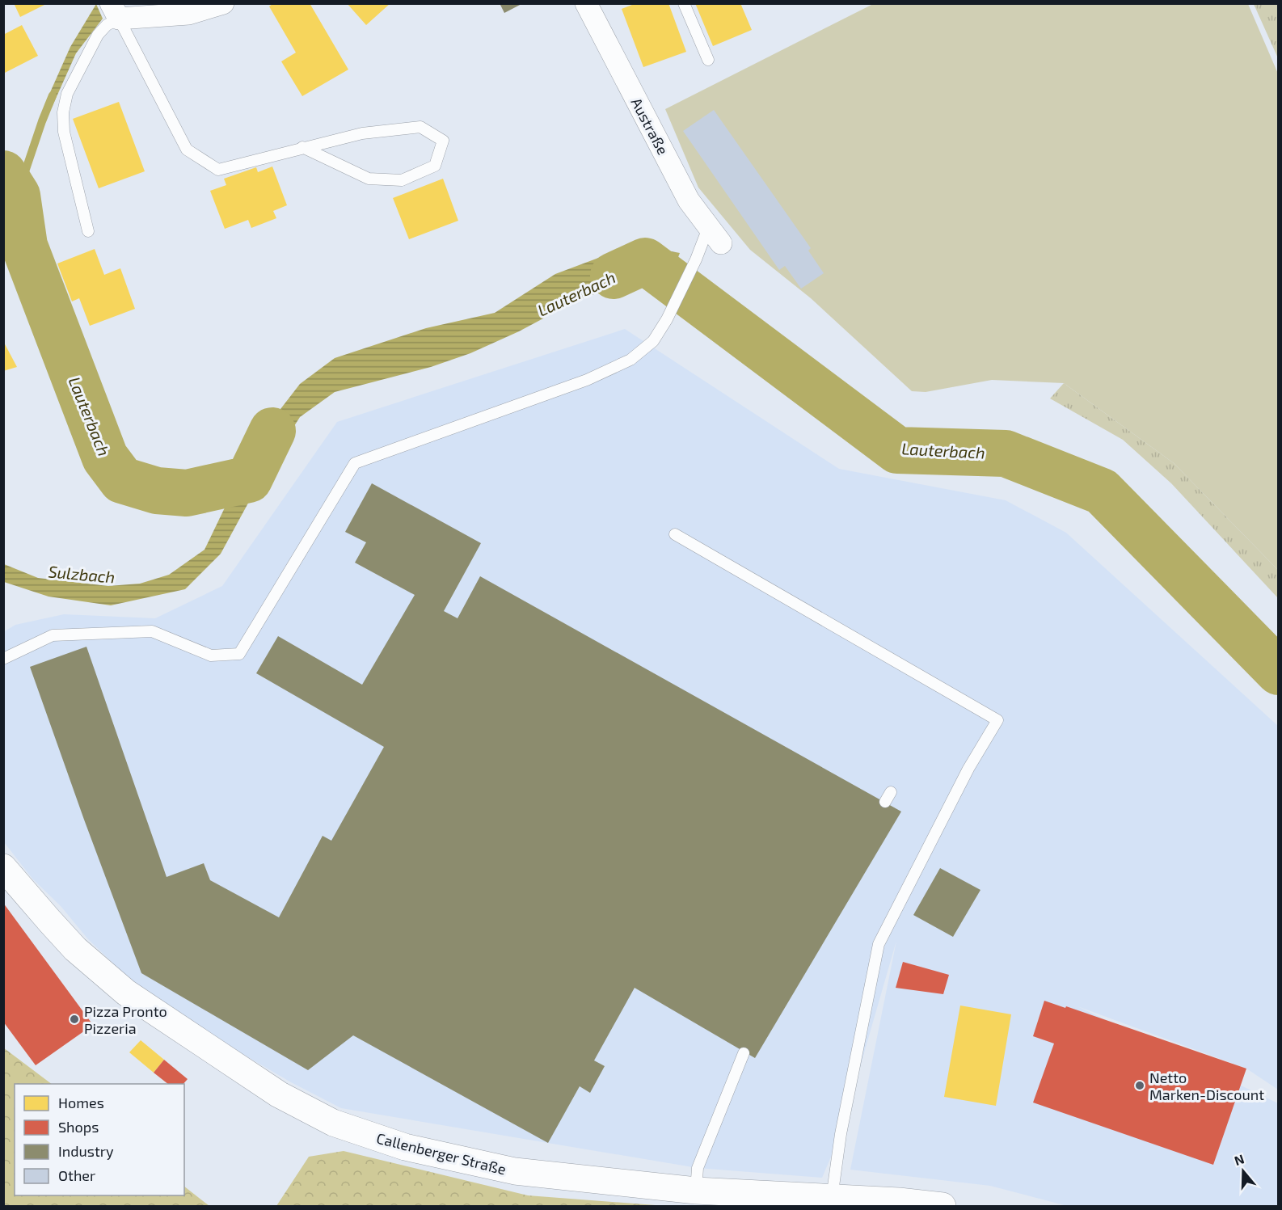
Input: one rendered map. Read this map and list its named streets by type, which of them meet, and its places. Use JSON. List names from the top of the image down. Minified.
{"streets":{"street":["Austraße","Callenberger Straße"]},"water":["Lauterbach","Sulzbach"],"places":["Pizza Pronto Pizzeria","Netto Marken-Discount"],"legend":["Homes","Shops","Industry","Other"],"north":"top"}
